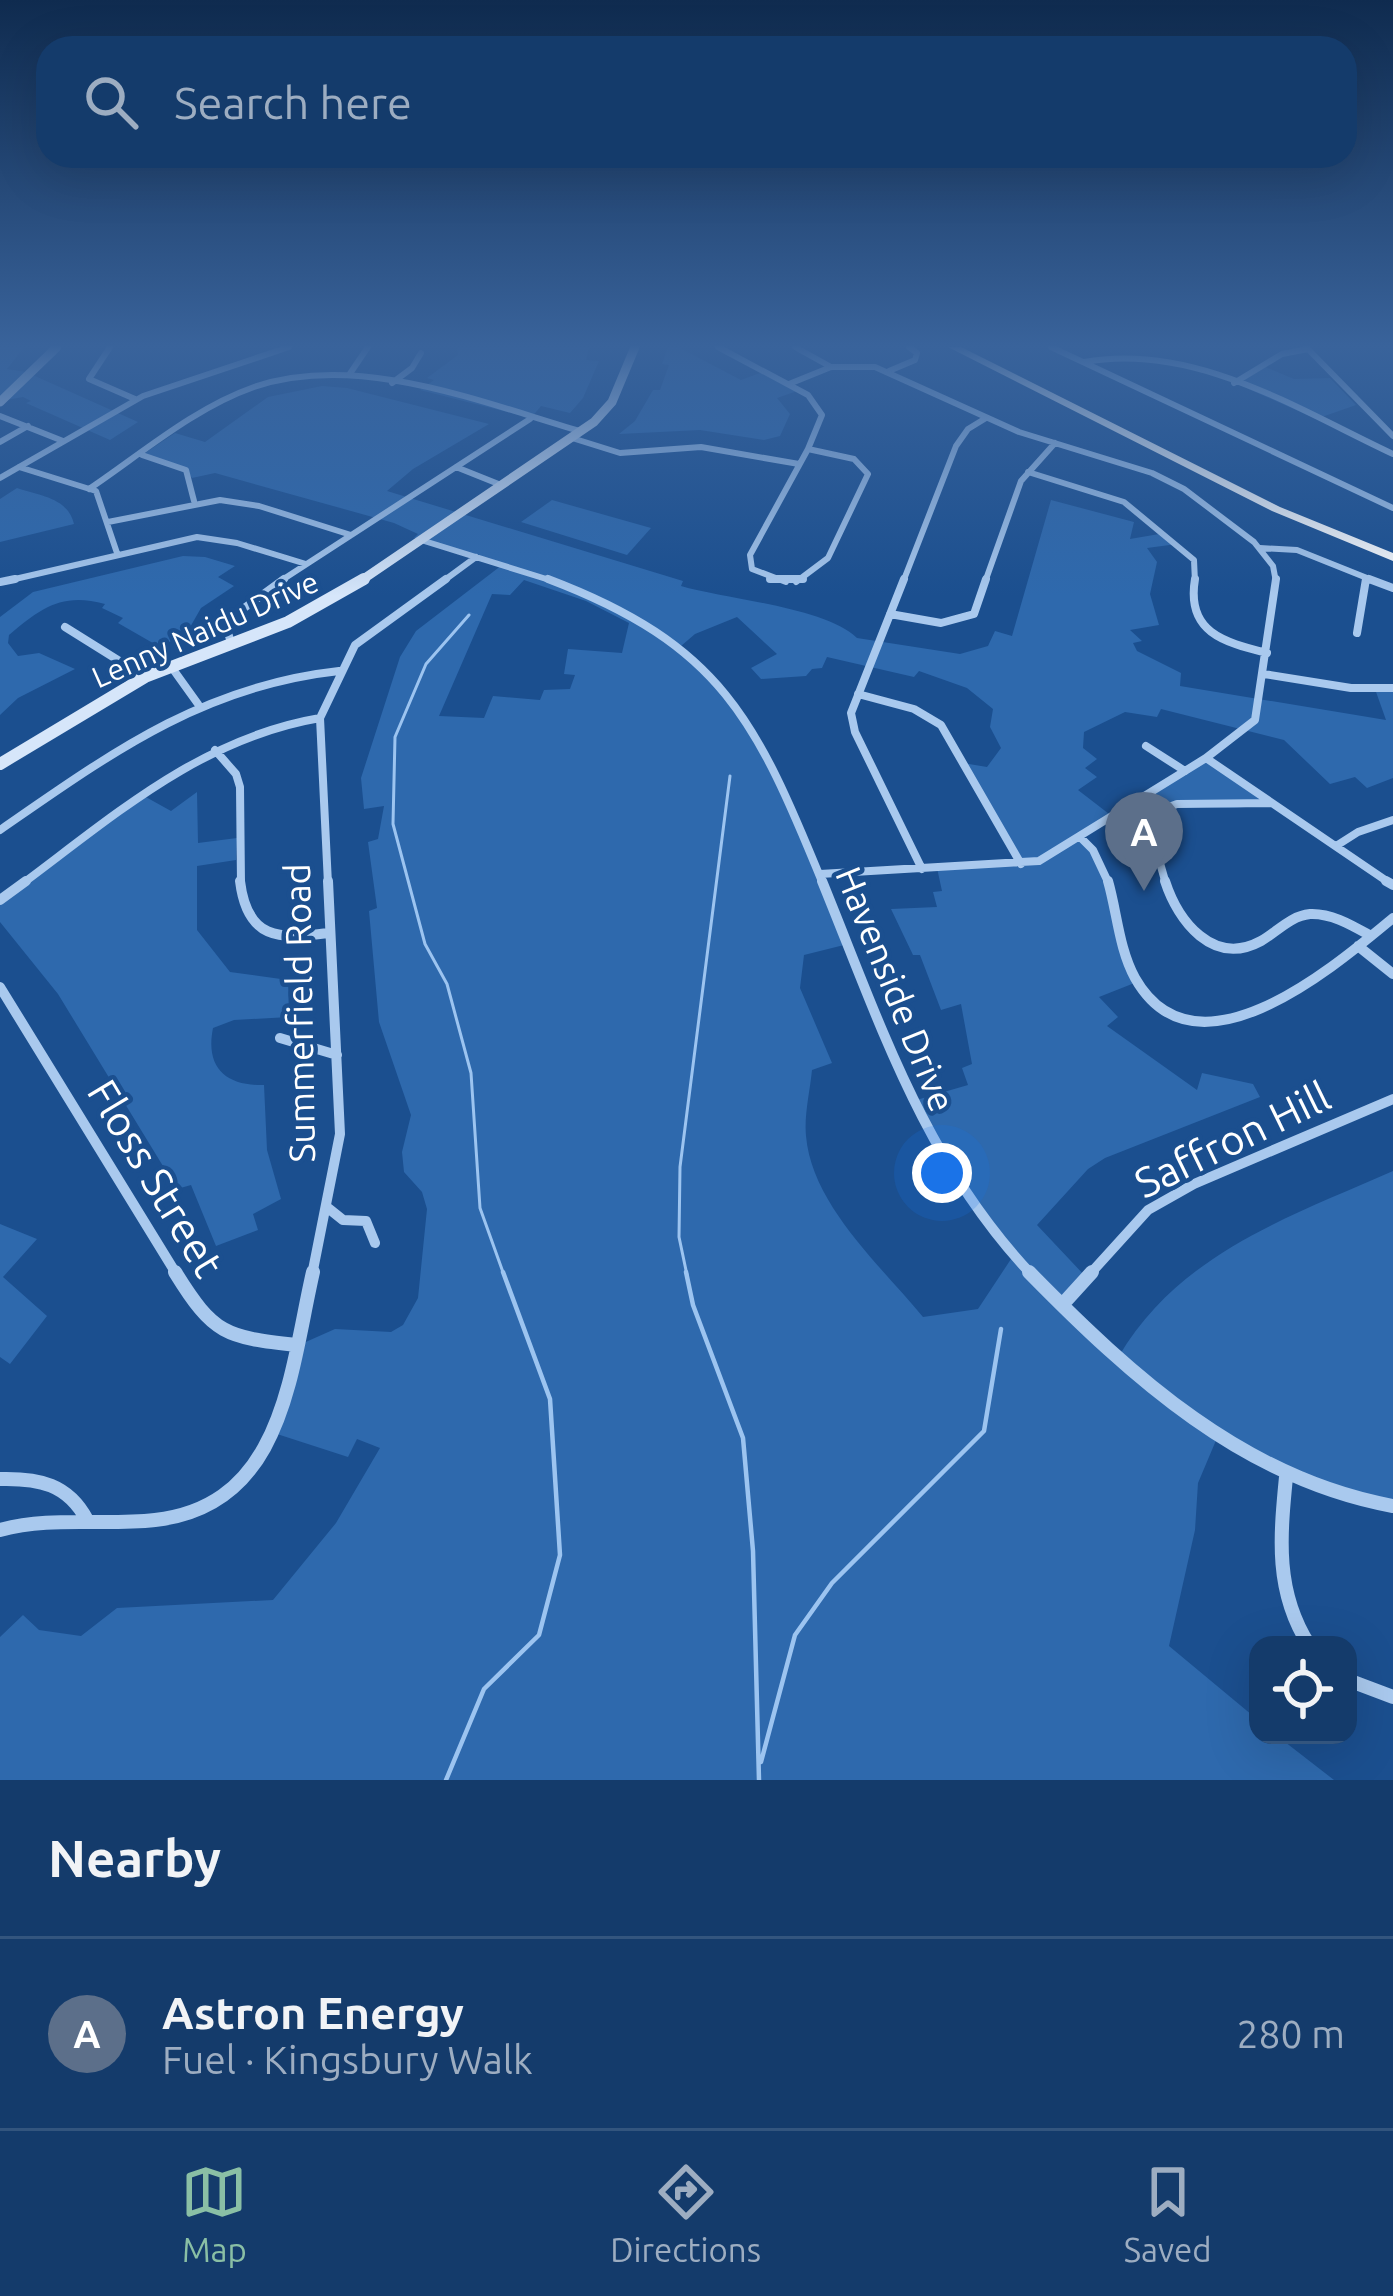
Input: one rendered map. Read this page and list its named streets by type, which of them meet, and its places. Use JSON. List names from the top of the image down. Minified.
{"streets":{"street":["Lenny Naidu Drive","Havenside Drive","Summerfield Road","Saffron Hill","Floss Street"]},"crossings":[["Lenny Naidu Drive","Havenside Drive"],["Havenside Drive","Summerfield Road"],["Havenside Drive","Saffron Hill"],["Summerfield Road","Floss Street"]],"page":{"search":"Search here","pins":"A","heading":"Nearby","list":[{"mark":"A","name":"Astron Energy","note":"Fuel · Kingsbury Walk","value":"280 m"}],"nav":["Map","Directions","Saved"]}}
